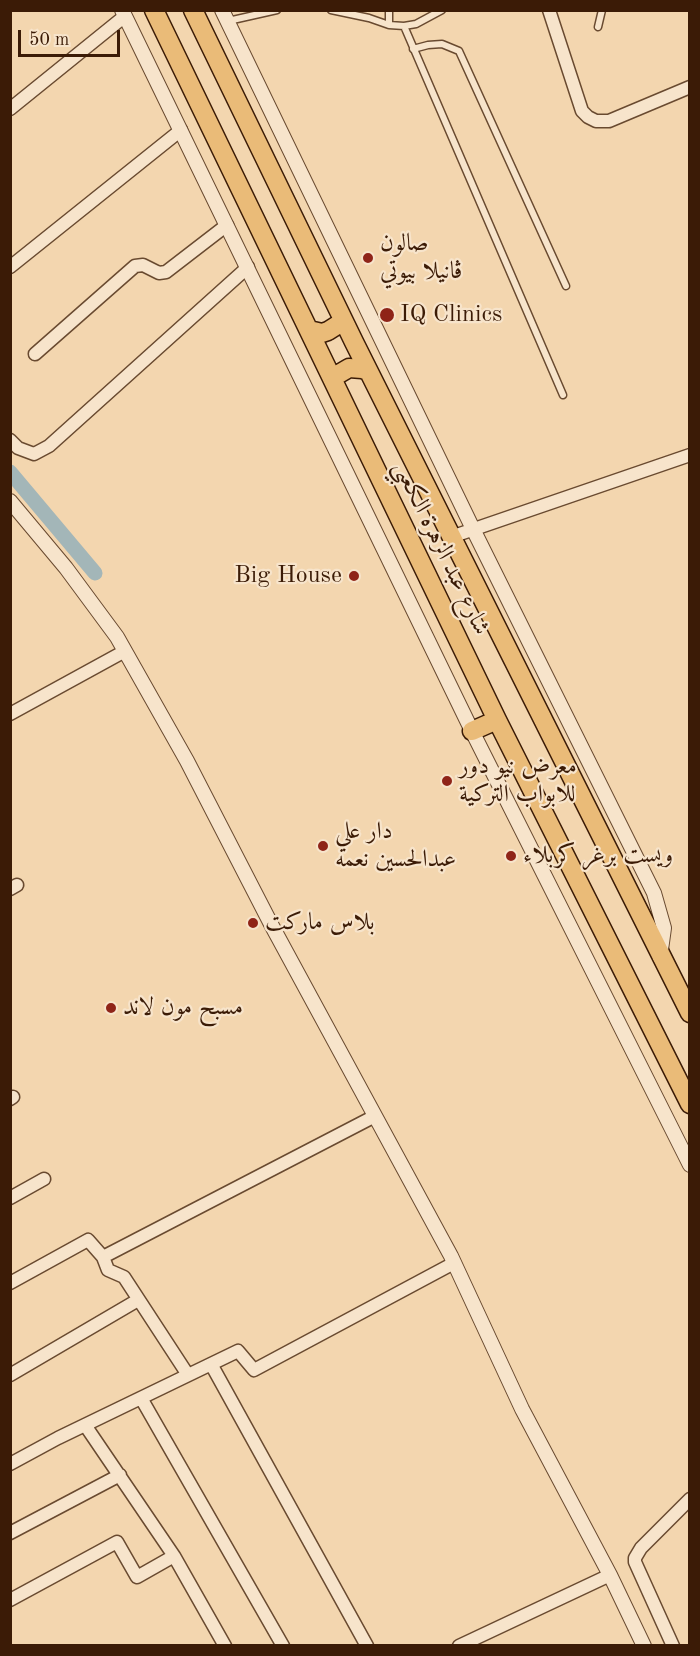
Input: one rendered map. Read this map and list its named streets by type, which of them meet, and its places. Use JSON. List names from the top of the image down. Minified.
{"streets":{"main road":["شارع عبد الزهرة الكعبي"]},"places":["صالون ڤانيلا بيوتي","IQ Clinics","Big House","معرض نيو دور للابواب التركية","دار علي عبدالحسين نعمه","ويست برغر كربلاء","بلاس ماركت","مسبح مون لاند"],"scale_bar":"50 m"}
